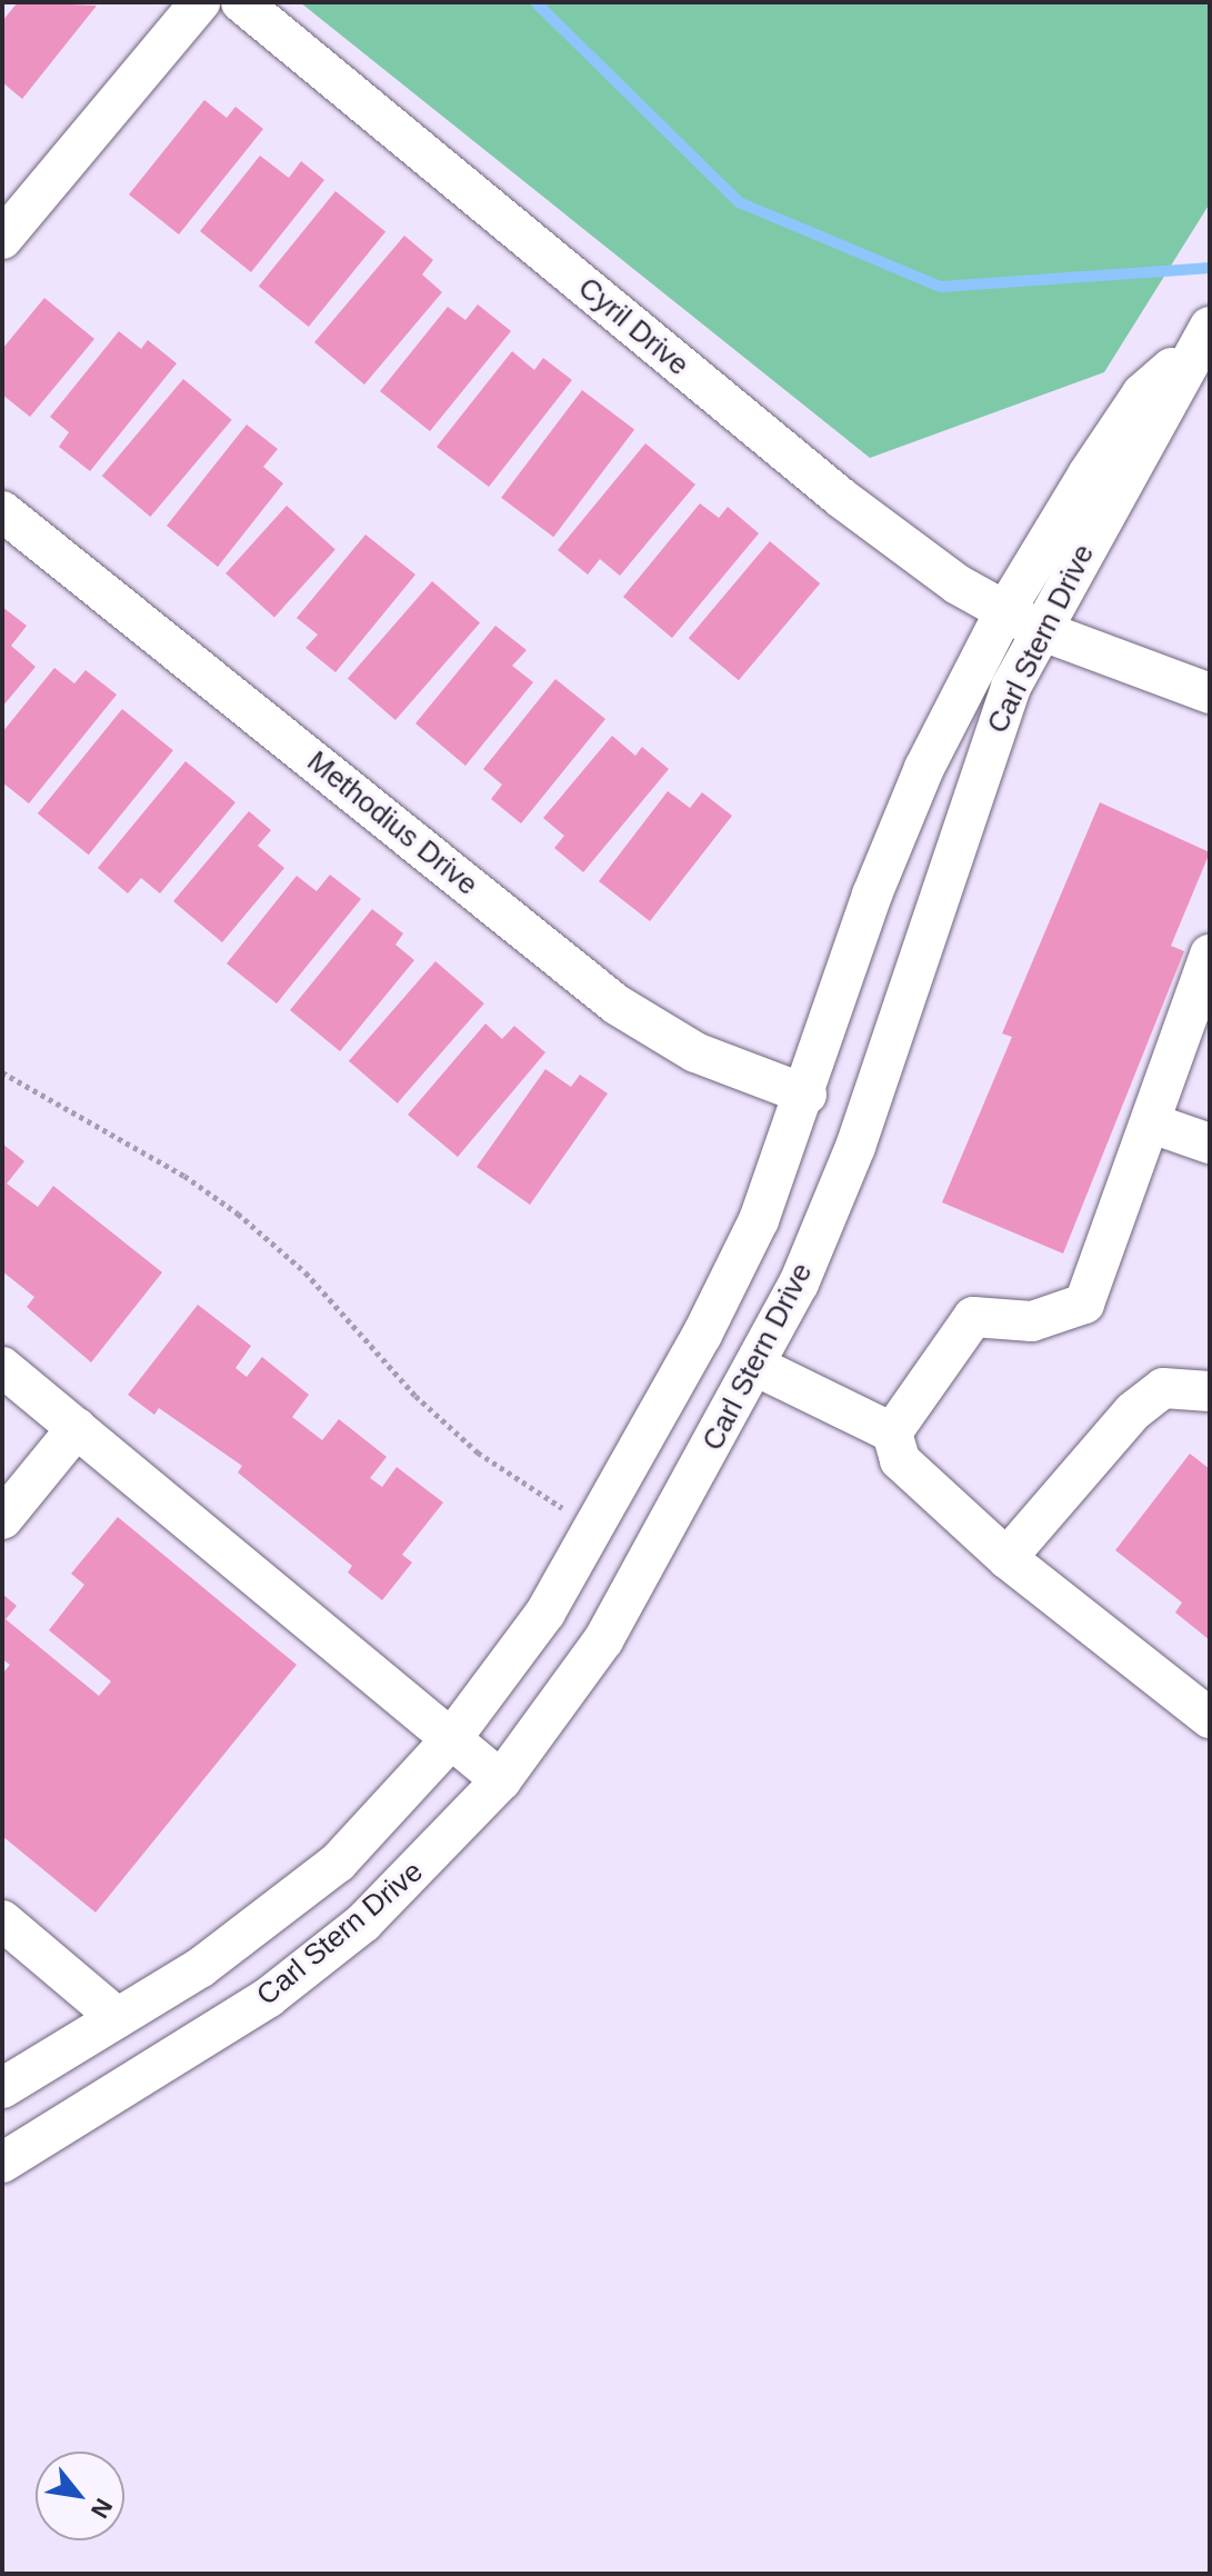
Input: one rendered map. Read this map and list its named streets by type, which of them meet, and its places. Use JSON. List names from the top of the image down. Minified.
{"streets":{"street":["Cyril Drive","Carl Stern Drive","Methodius Drive"]},"crossings":[["Cyril Drive","Carl Stern Drive"],["Carl Stern Drive","Methodius Drive"]],"north":"bottom right"}
